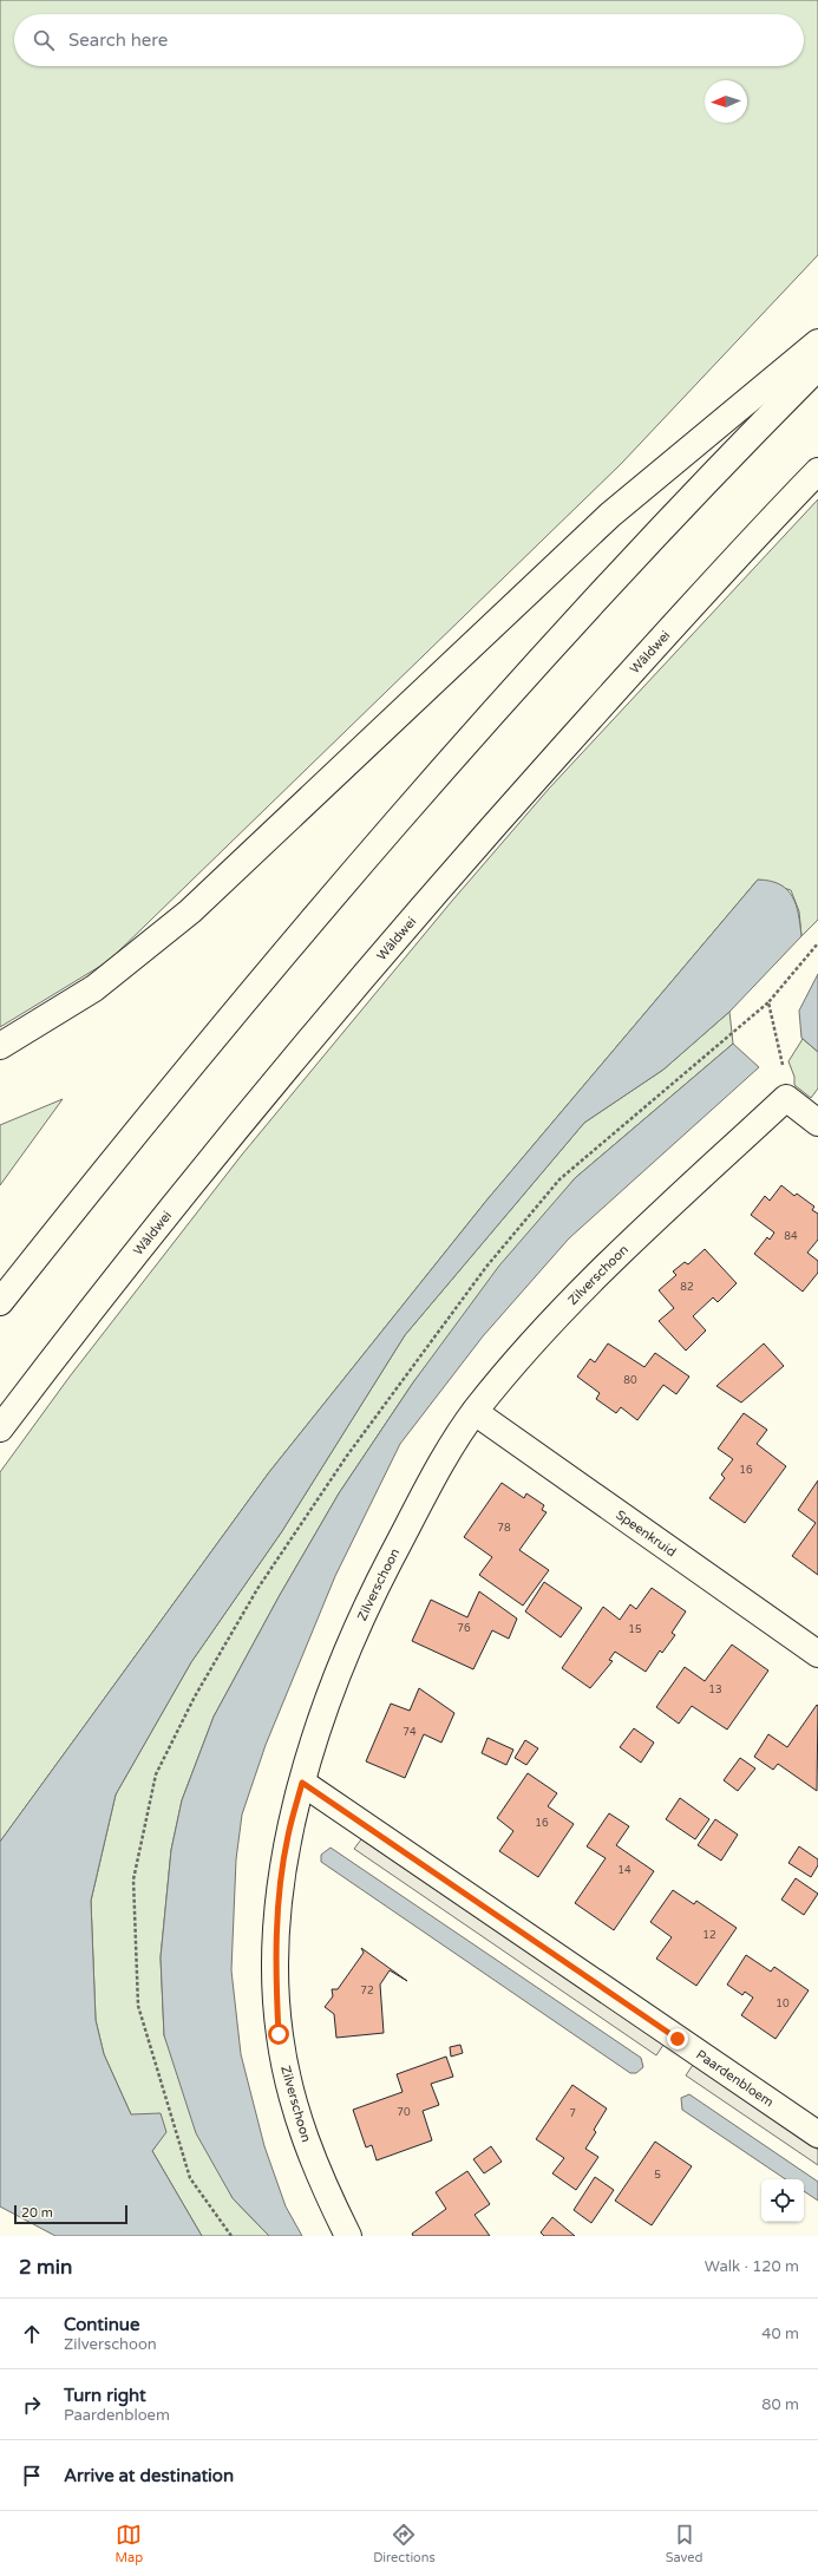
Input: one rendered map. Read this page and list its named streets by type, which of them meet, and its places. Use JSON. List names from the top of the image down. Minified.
{"streets":{"main road":["Wâldwei","Zilverschoon","Speenkruid","Paardenbloem"]},"crossings":[["Zilverschoon","Speenkruid"],["Zilverschoon","Paardenbloem"]],"house_numbers":["84","82","80","16","78","76","15","13","74","16","14","12","72","10","70","7","5"],"scale_bar":"20 m","north":"left","page":{"search":"Search here","scale":"20 m","heading":["2 min","Walk · 120 m"],"list":[["Continue","Zilverschoon","40 m"],["Turn right","Paardenbloem","80 m"],"Arrive at destination"],"nav":["Map","Directions","Saved"]}}
